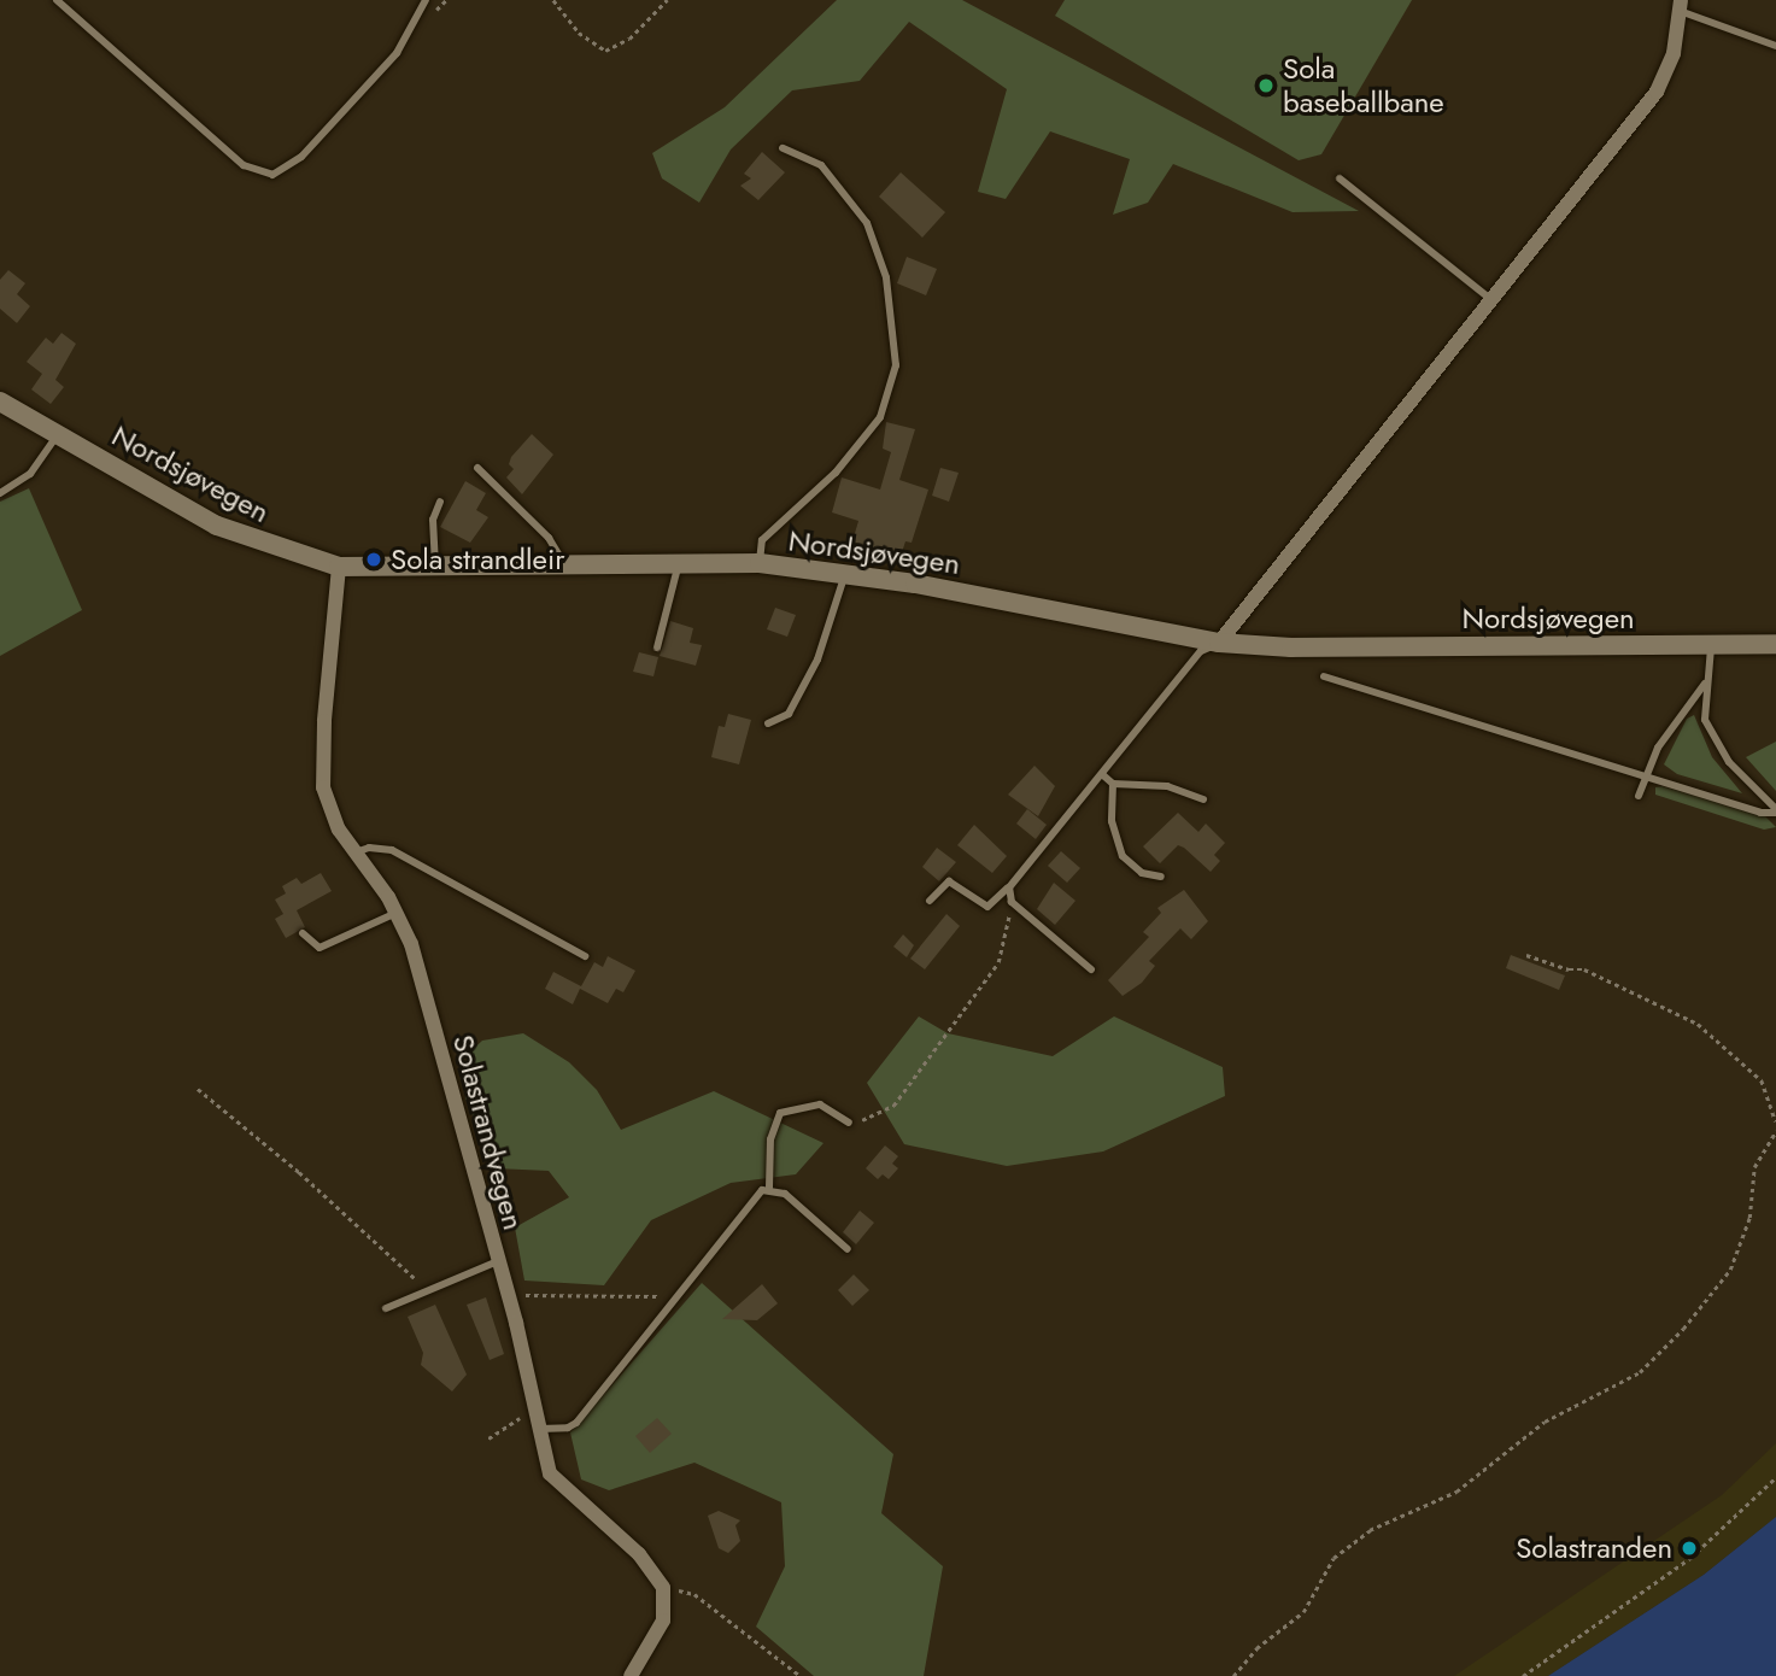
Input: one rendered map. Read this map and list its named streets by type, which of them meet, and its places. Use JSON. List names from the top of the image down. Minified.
{"streets":{"street":["Nordsjøvegen","Solastrandvegen"]},"crossings":[["Nordsjøvegen","Solastrandvegen"]],"places":["Sola baseballbane","Sola strandleir","Solastranden"]}
